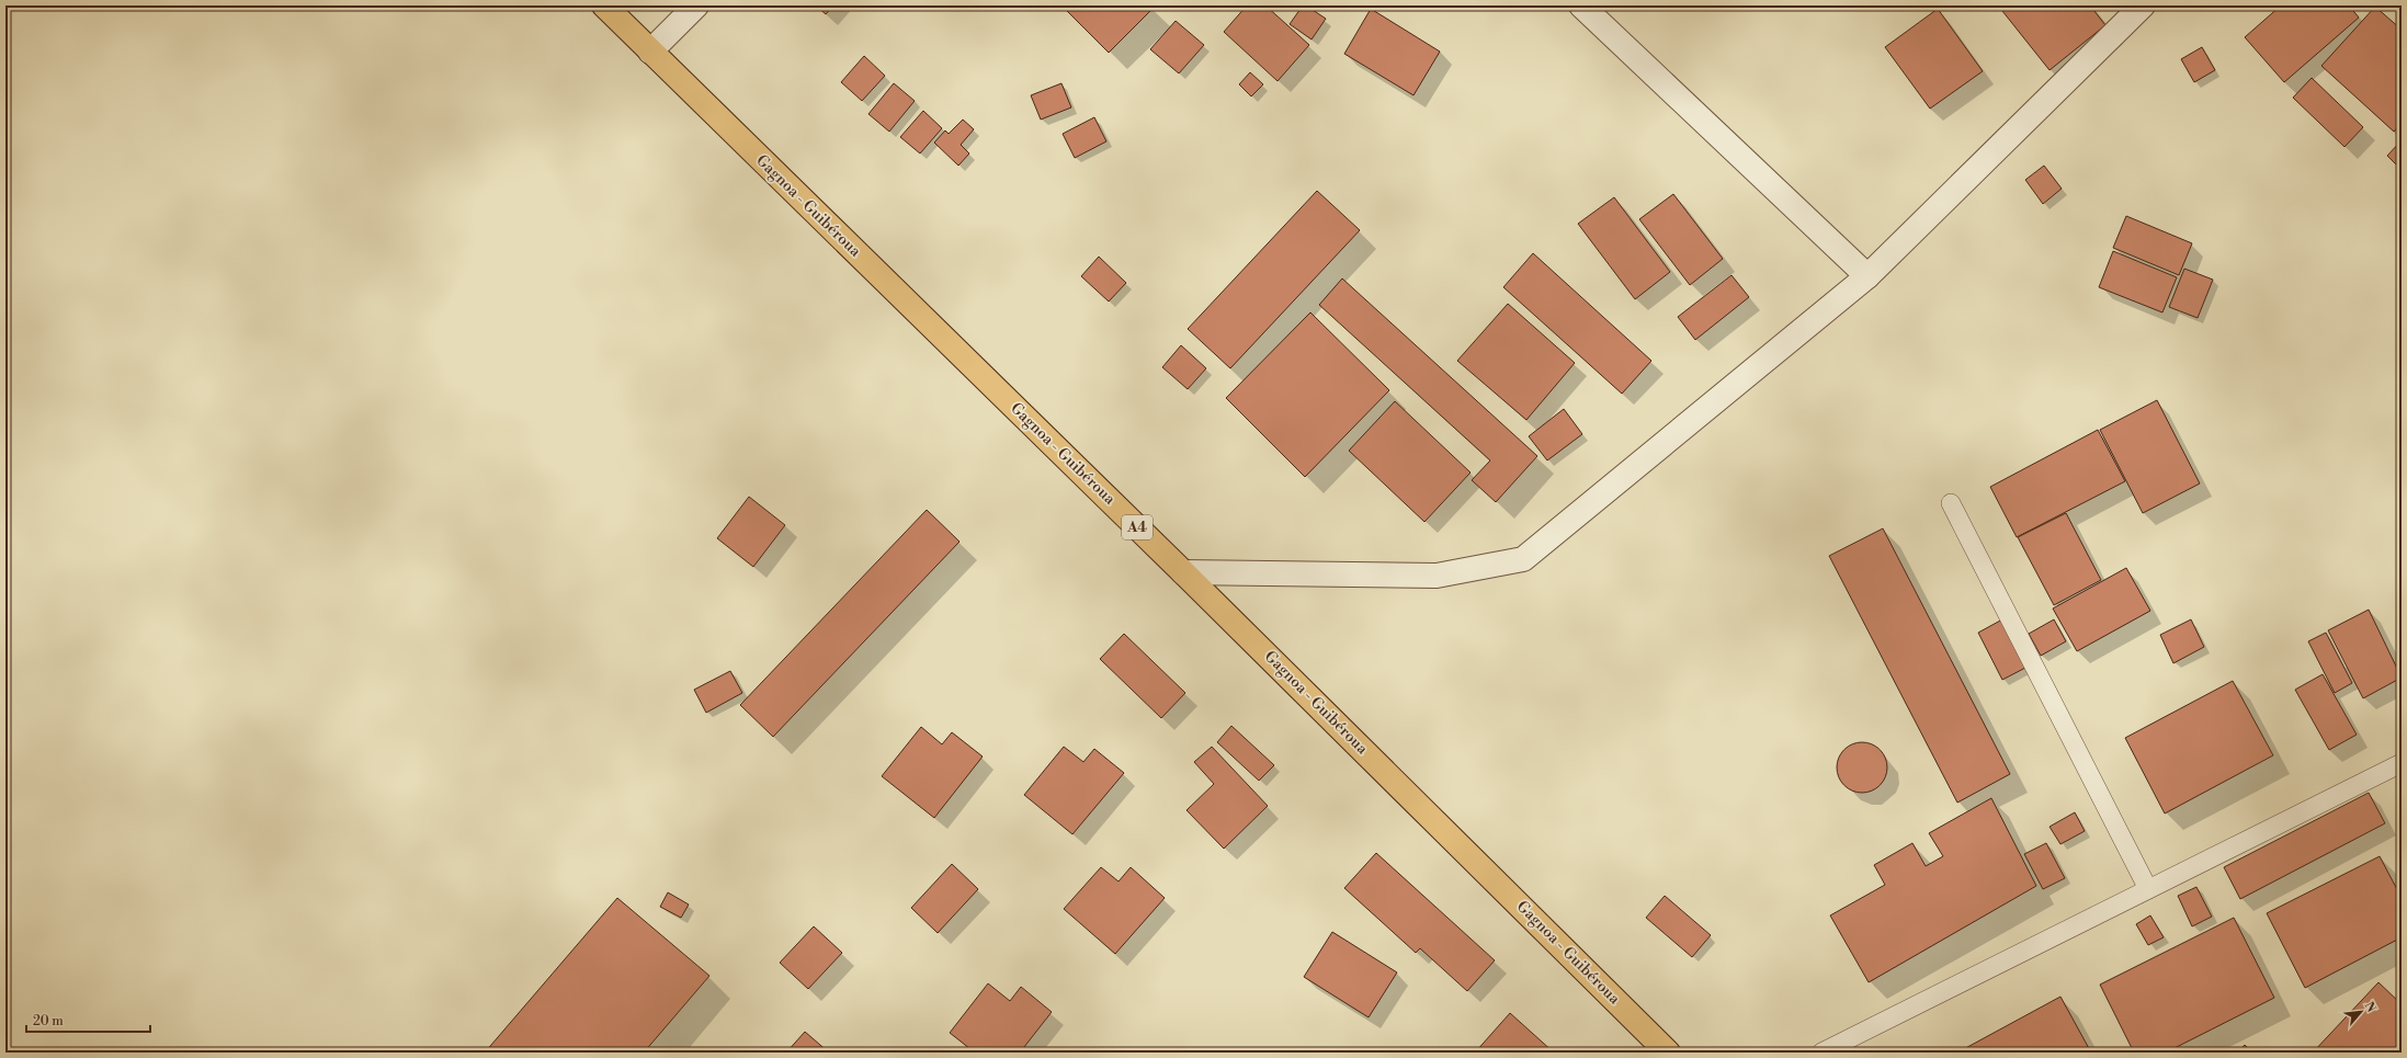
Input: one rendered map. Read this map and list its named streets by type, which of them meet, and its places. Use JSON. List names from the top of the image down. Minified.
{"streets":{"main road":["Gagnoa - Guibéroua","A4"]},"scale_bar":"20 m","north":"top right"}
